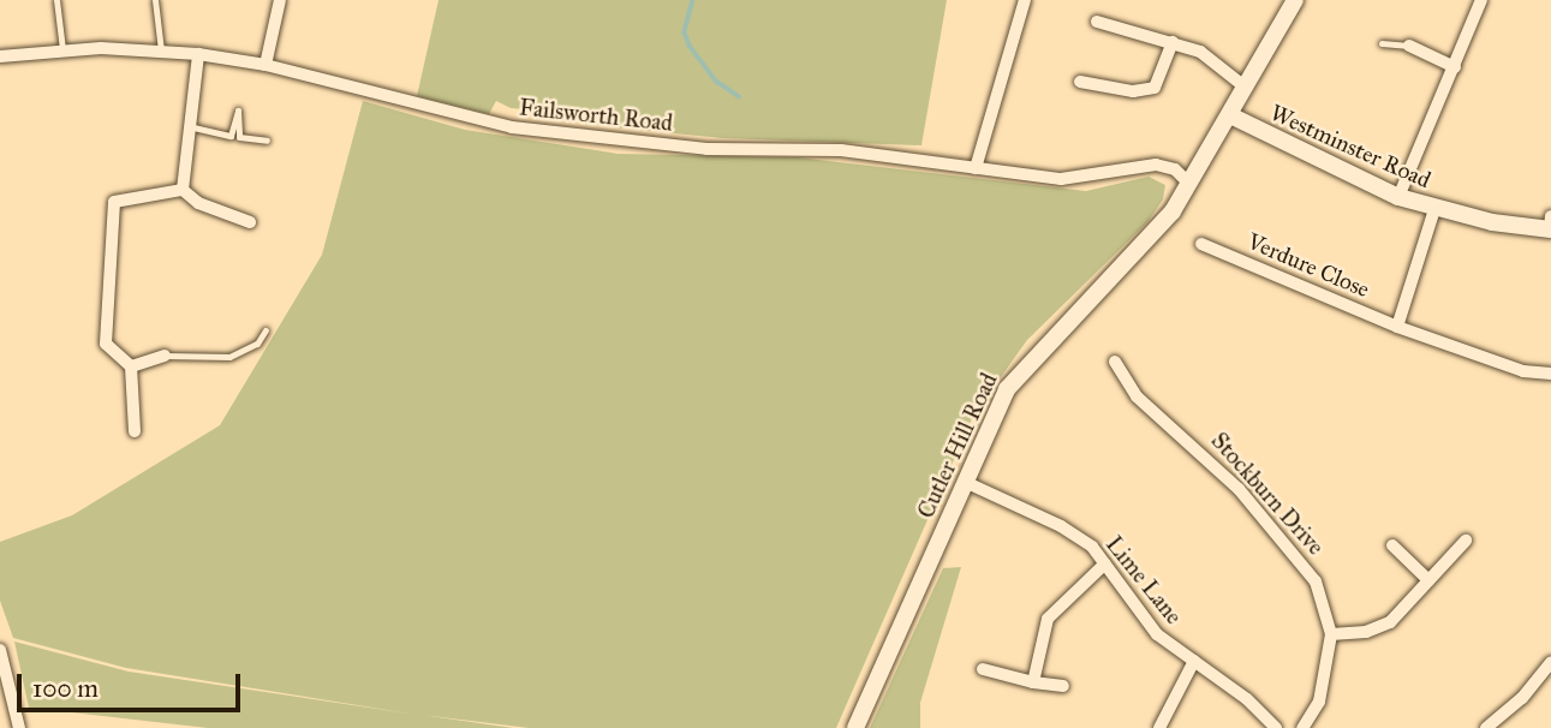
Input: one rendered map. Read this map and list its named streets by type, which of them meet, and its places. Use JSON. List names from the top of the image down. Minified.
{"streets":{"street":["Failsworth Road","Westminster Road","Verdure Close","Cutler Hill Road","Stockburn Drive","Lime Lane"]},"crossings":[["Failsworth Road","Cutler Hill Road"],["Westminster Road","Cutler Hill Road"],["Cutler Hill Road","Lime Lane"]],"scale_bar":"100 m"}
